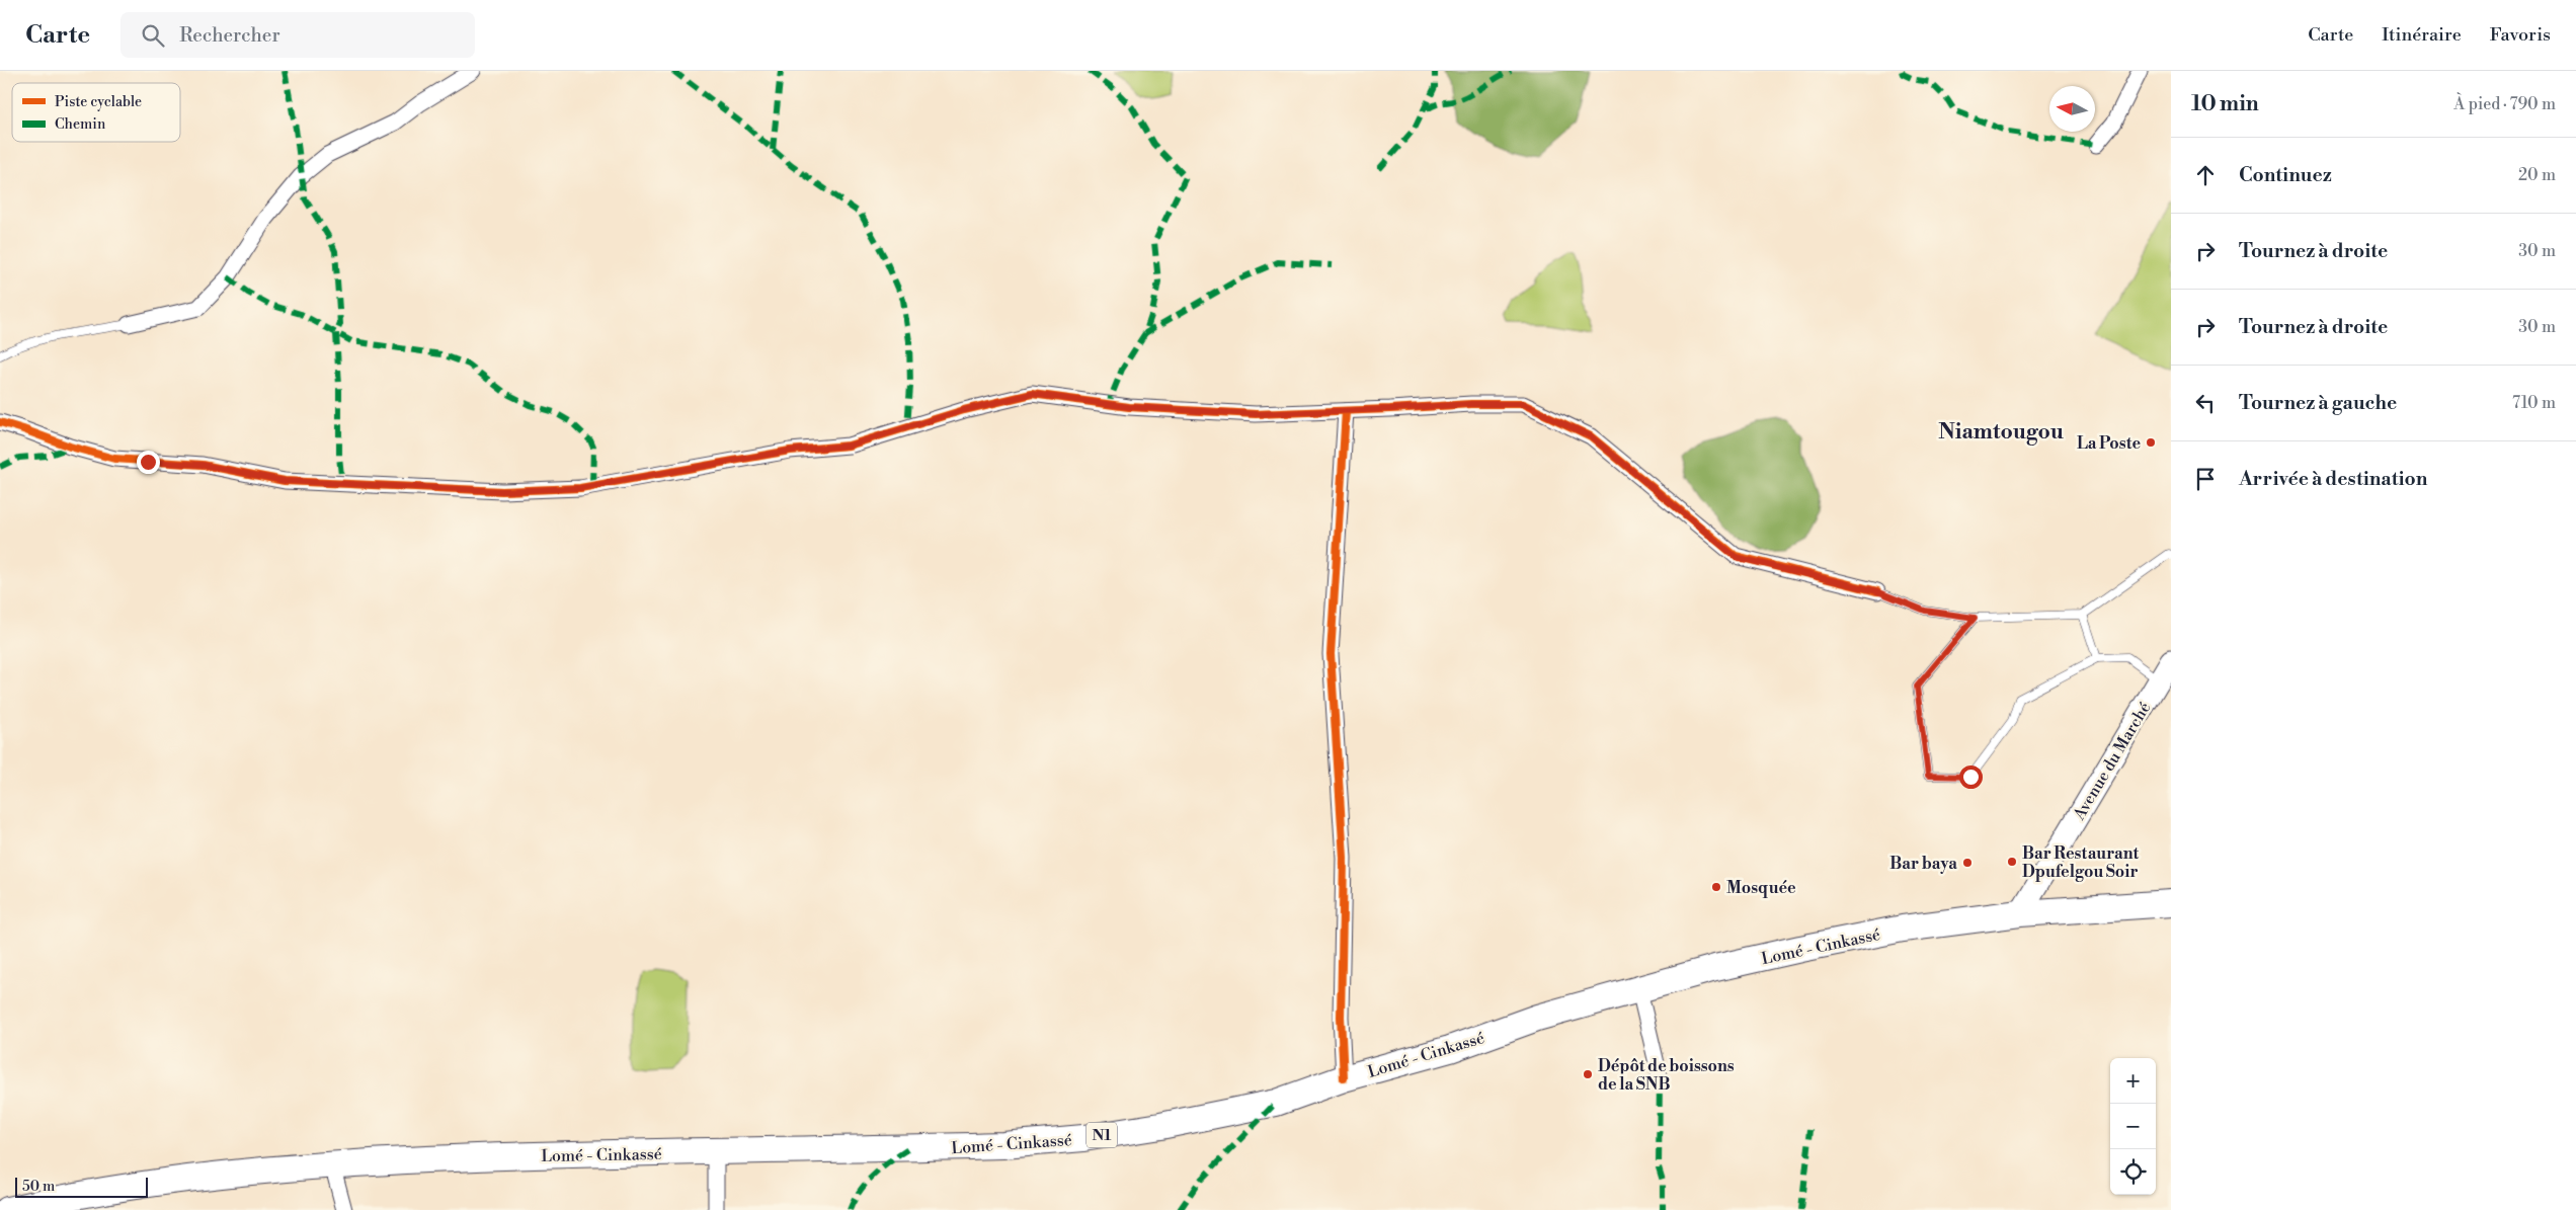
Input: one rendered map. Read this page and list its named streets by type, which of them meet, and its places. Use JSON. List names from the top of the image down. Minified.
{"streets":{"highway":["Lomé - Cinkassé","N1"],"main road":["Avenue du Marché"]},"crossings":[["Avenue du Marché","Lomé - Cinkassé"]],"districts":["Niamtougou"],"places":["La Poste","Bar Restaurant Dpufelgou Soir","Bar baya","Mosquée","Dépôt de boissons de la SNB"],"legend":["Piste cyclable","Chemin"],"scale_bar":"50 m","north":"left","page":{"header":"Carte","search":"Rechercher","nav":["Carte","Itinéraire","Favoris"],"heading":["10 min","À pied · 790 m"],"list":[["Continuez","20 m"],["Tournez à droite","30 m"],["Tournez à droite","30 m"],["Tournez à gauche","710 m"],"Arrivée à destination"],"map_buttons":["+","−"],"scale":"50 m"}}
